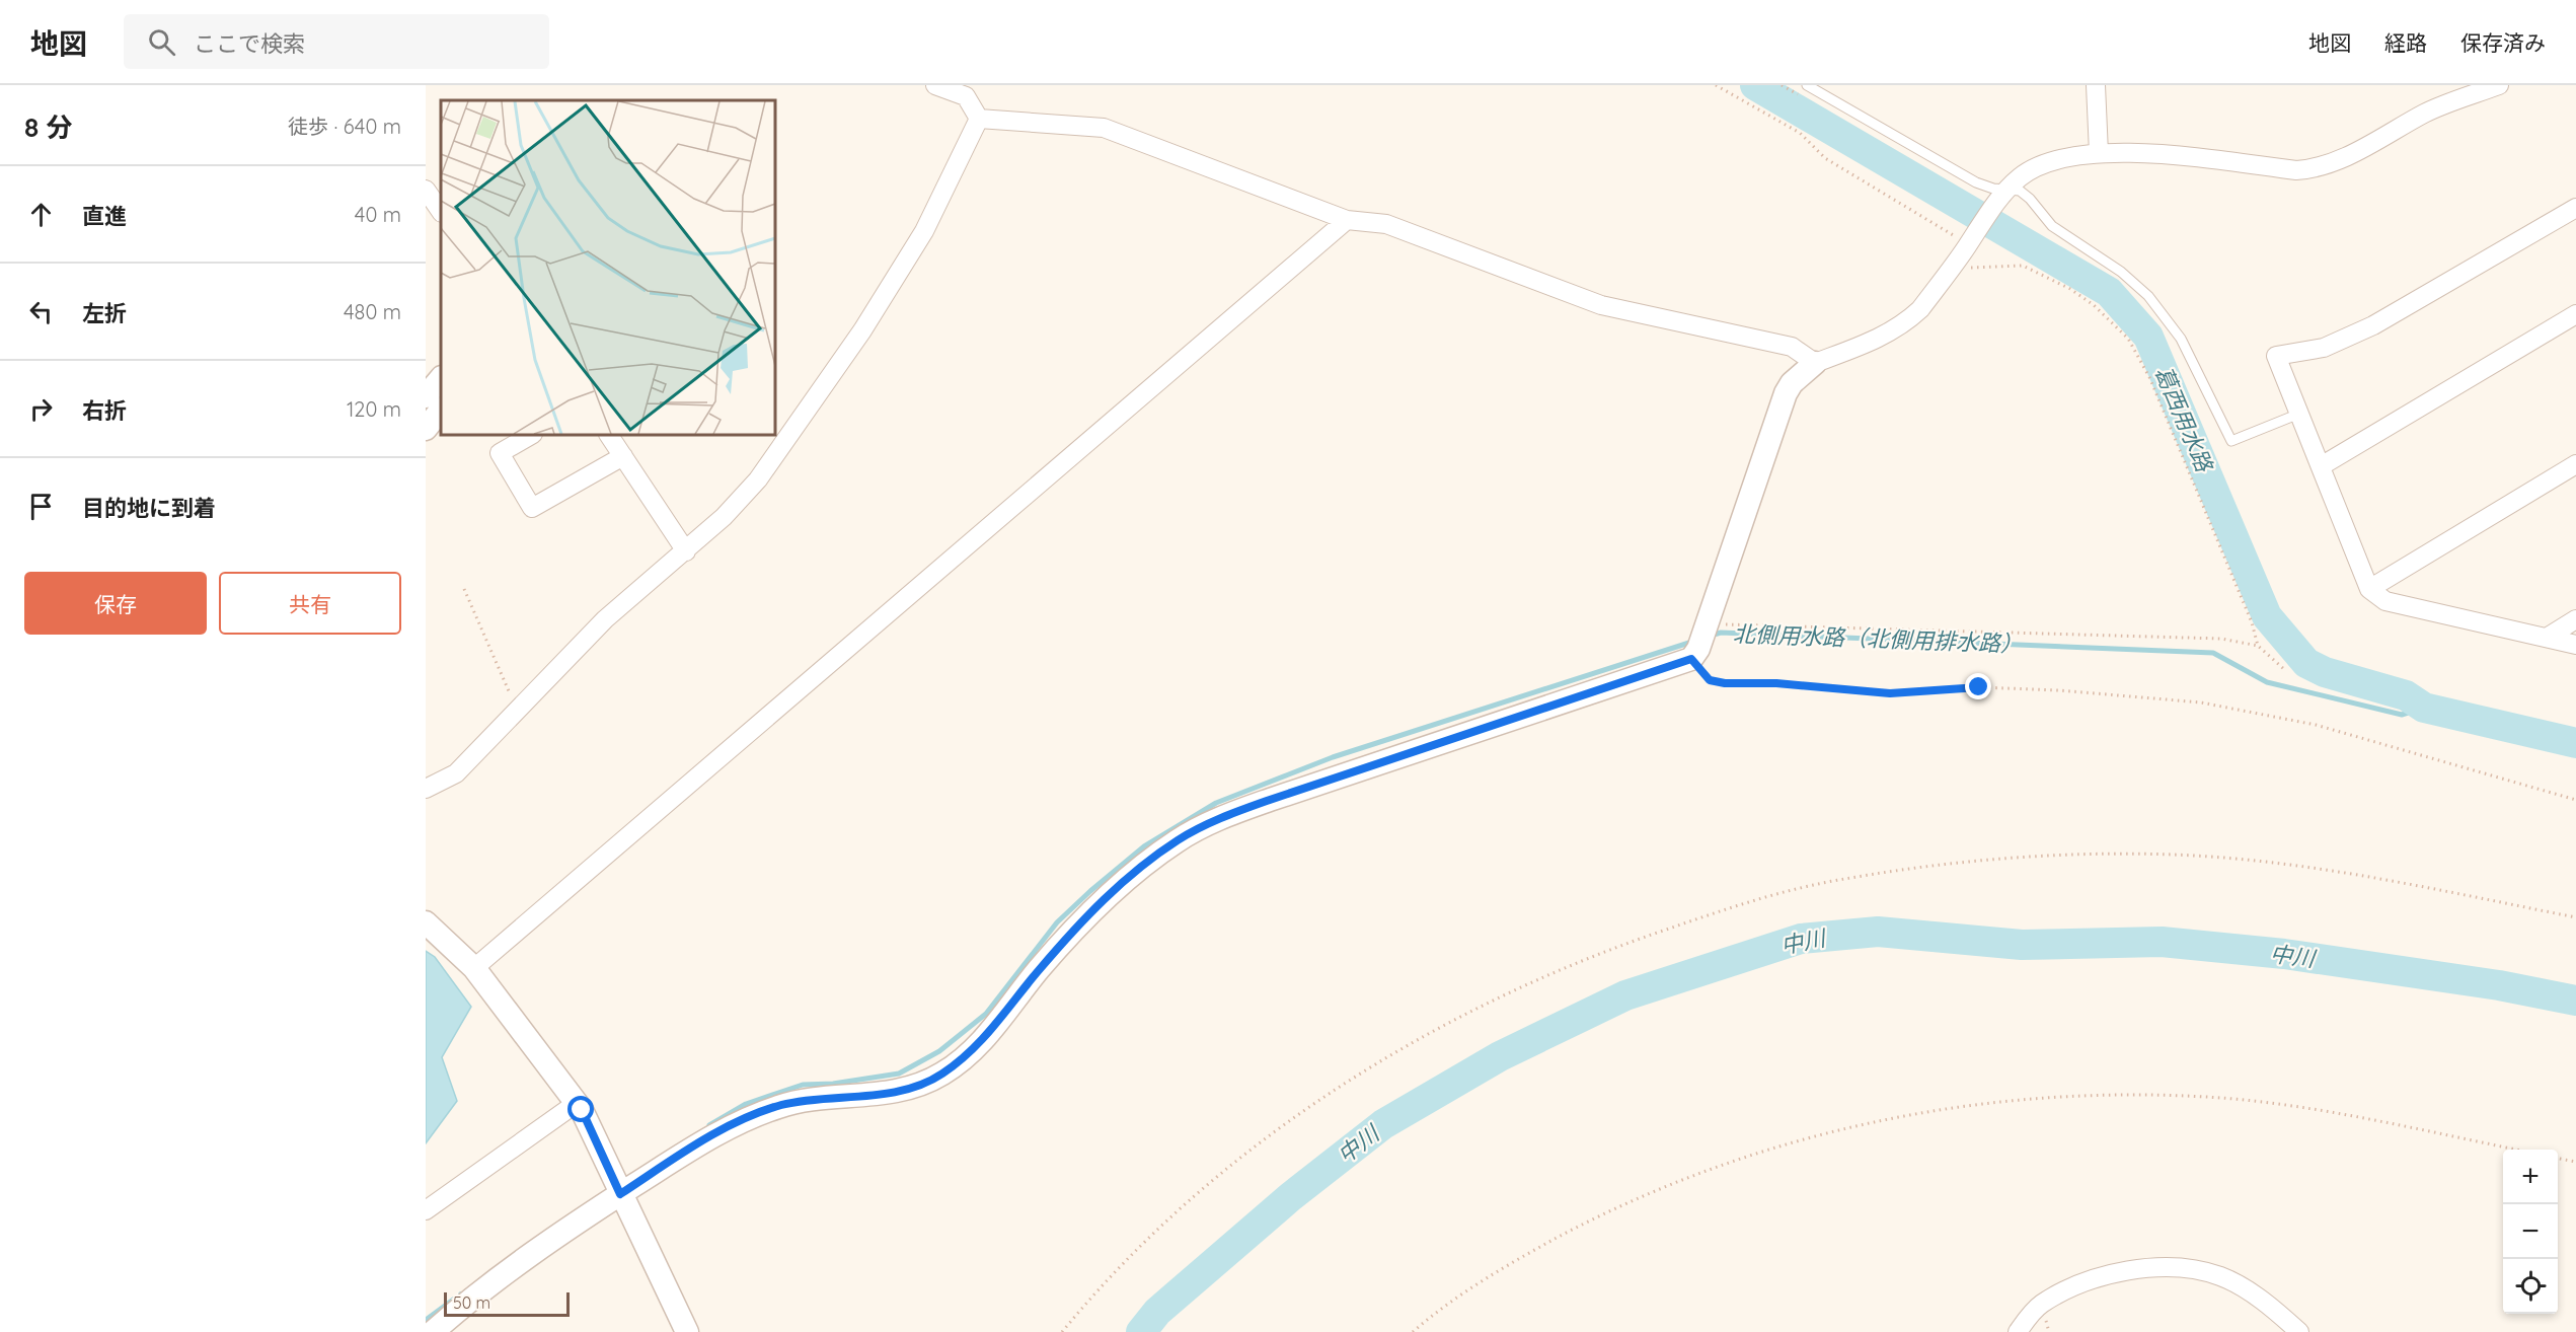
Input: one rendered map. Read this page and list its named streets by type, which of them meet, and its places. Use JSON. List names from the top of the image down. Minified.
{"water":["葛西用水路","北側用水路（北側用排水路）","中川"],"scale_bar":"50 m","page":{"header":"地図","search":"ここで検索","nav":["地図","経路","保存済み"],"heading":["8 分","徒歩 · 640 m"],"list":[["直進","40 m"],["左折","480 m"],["右折","120 m"],"目的地に到着"],"buttons":["保存","共有"],"map_buttons":["+","−"],"scale":"50 m"}}
